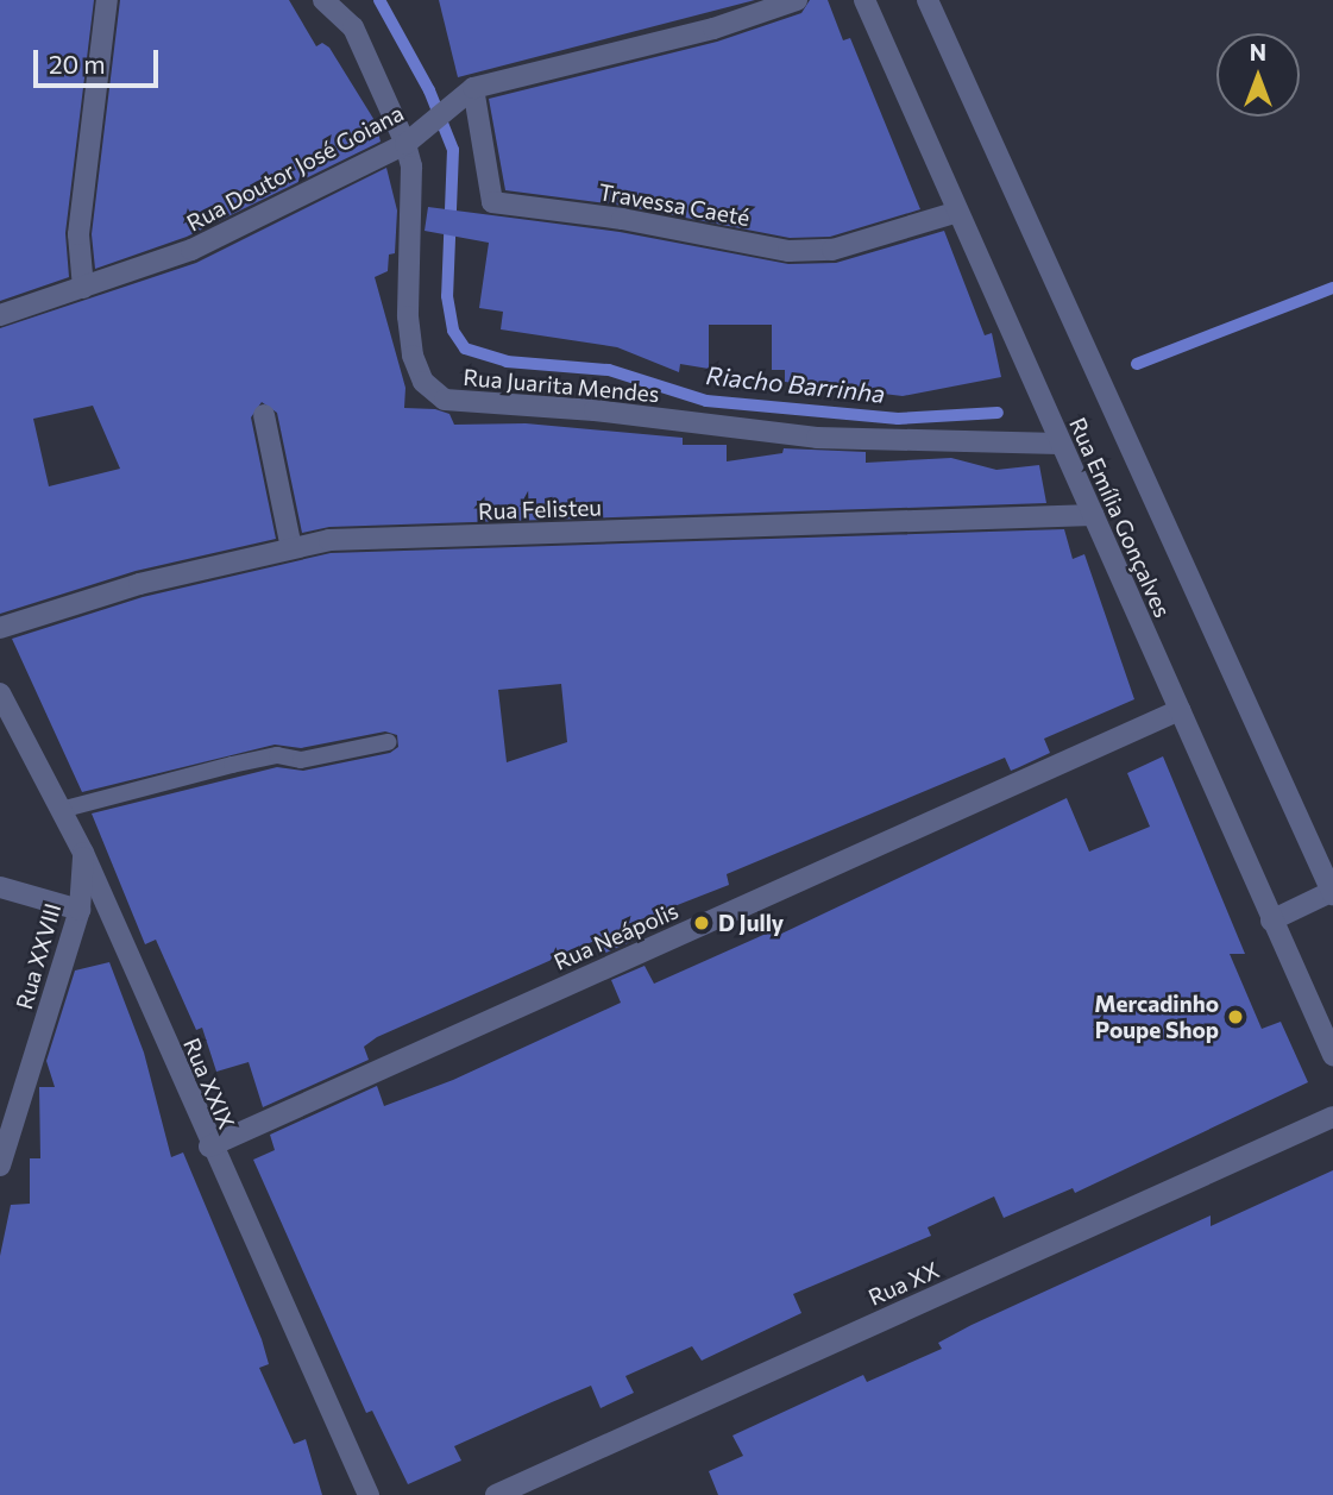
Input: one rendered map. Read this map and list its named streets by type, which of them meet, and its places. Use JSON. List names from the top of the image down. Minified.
{"streets":{"street":["Rua Doutor José Goiana","Travessa Caeté","Rua Juarita Mendes","Rua Felisteu","Rua Emília Gonçalves","Rua Neápolis","Rua XXVIII","Rua XXIX","Rua XX"]},"crossings":[["Rua Doutor José Goiana","Travessa Caeté"],["Rua Doutor José Goiana","Rua Juarita Mendes"],["Travessa Caeté","Rua Emília Gonçalves"],["Rua Juarita Mendes","Rua Emília Gonçalves"],["Rua Felisteu","Rua Emília Gonçalves"],["Rua Emília Gonçalves","Rua Neápolis"],["Rua Neápolis","Rua XXIX"],["Rua XXVIII","Rua XXIX"]],"water":["Riacho Barrinha"],"places":["D Jully","Mercadinho Poupe Shop"],"scale_bar":"20 m","north":"top"}
